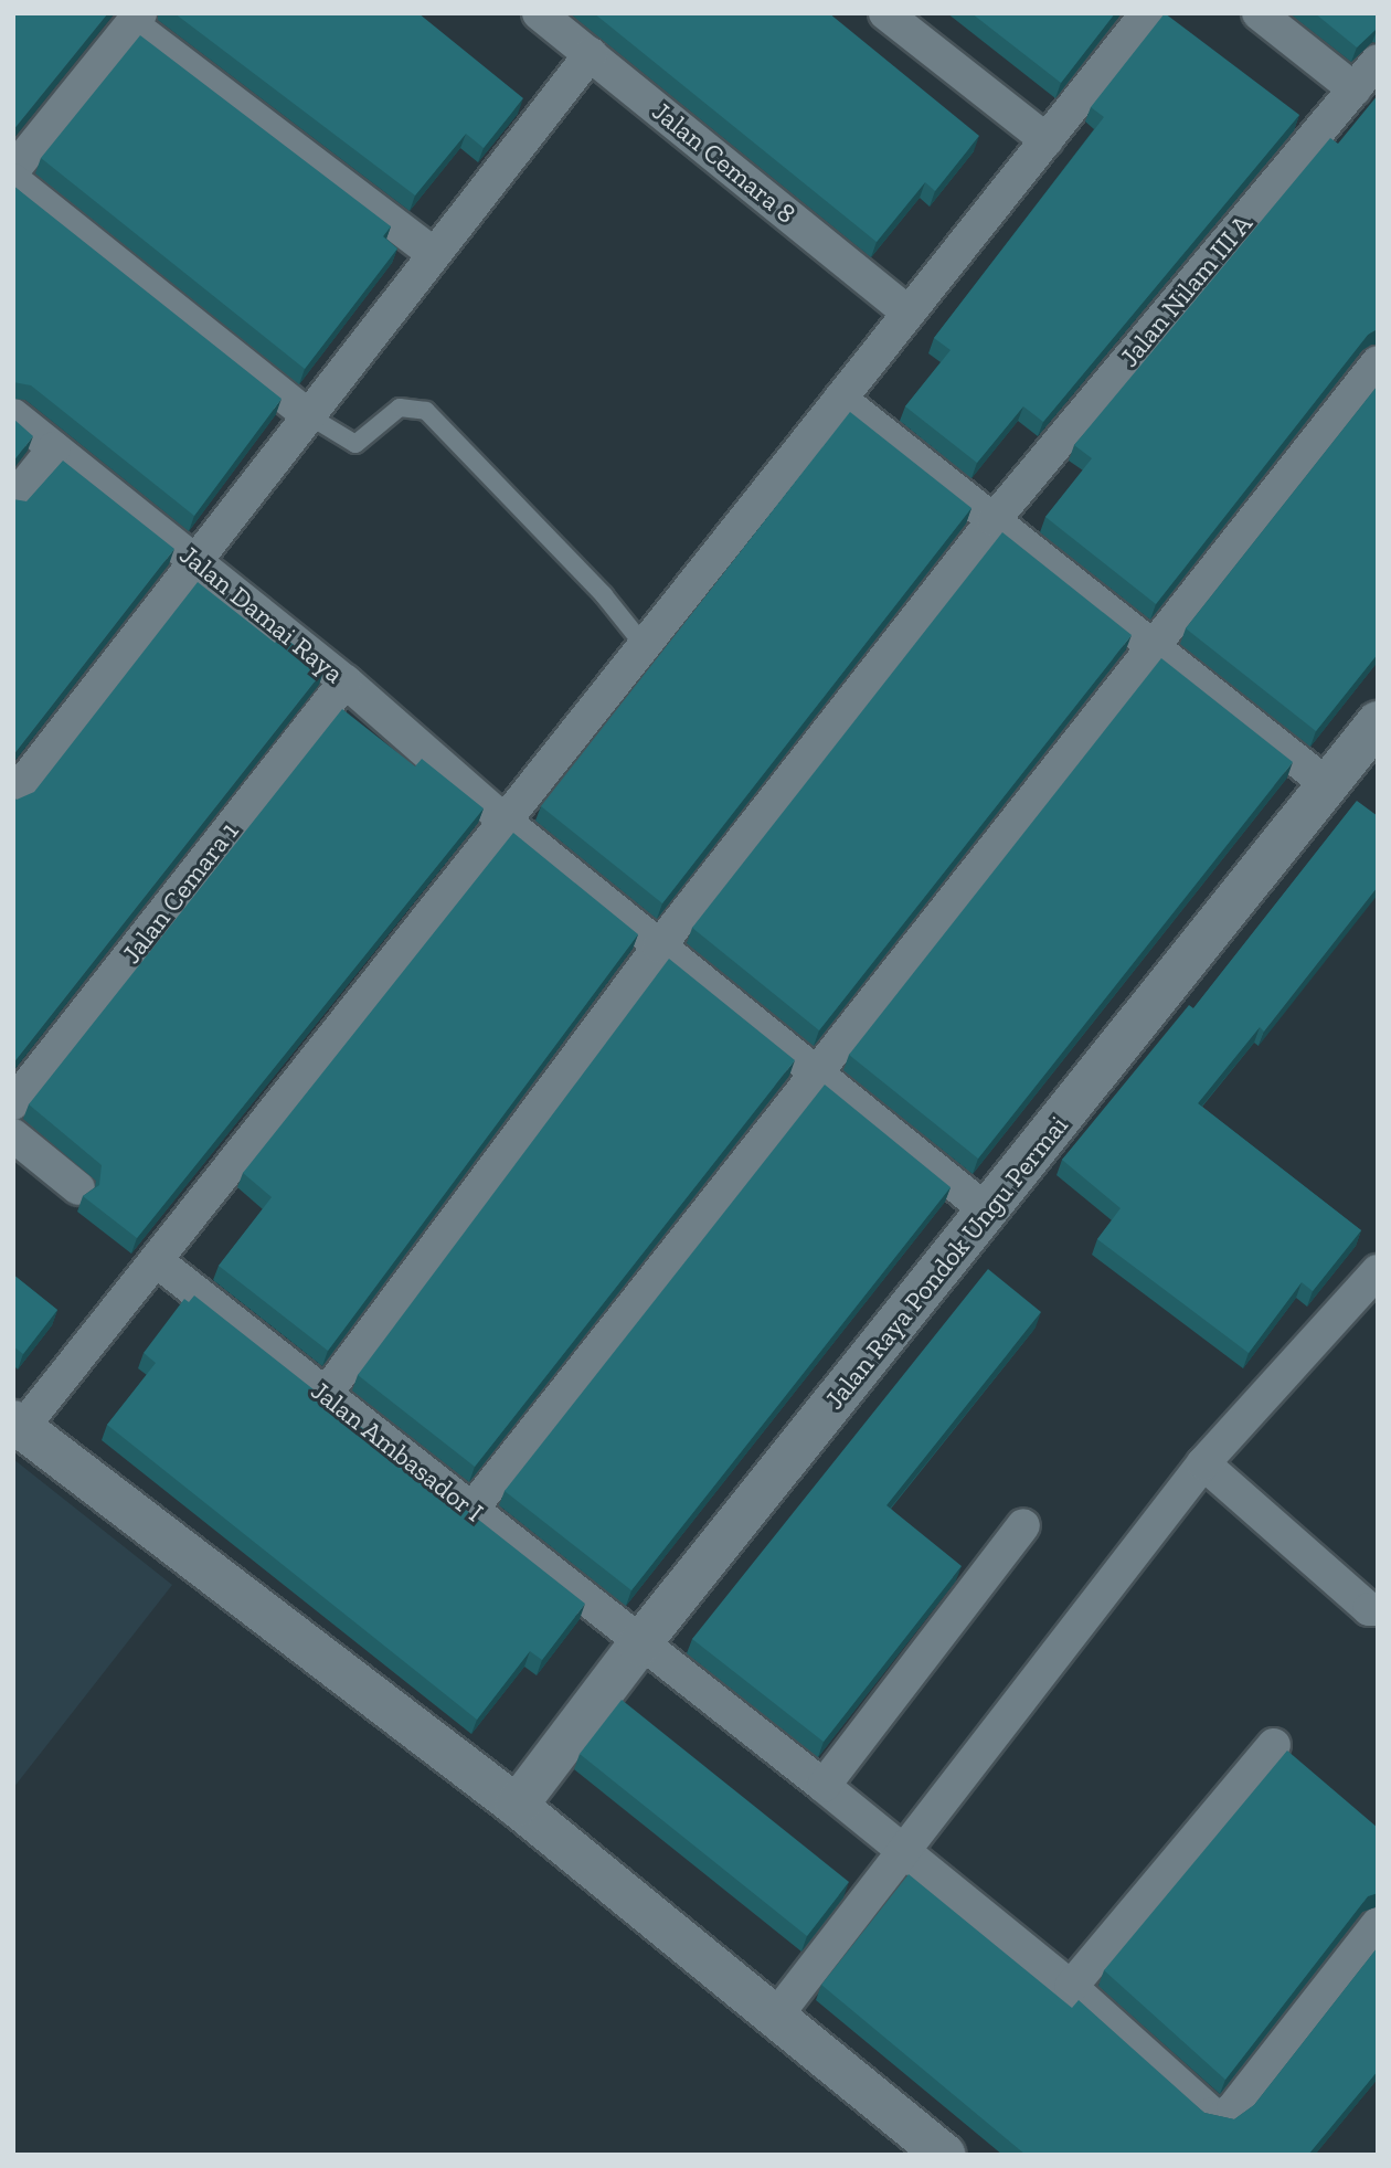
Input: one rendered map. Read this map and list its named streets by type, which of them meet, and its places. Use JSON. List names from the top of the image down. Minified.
{"streets":{"street":["Jalan Cemara 8","Jalan Nilam III A","Jalan Damai Raya","Jalan Cemara 1","Jalan Raya Pondok Ungu Permai","Jalan Ambasador I"]},"crossings":[["Jalan Nilam III A","Jalan Damai Raya"],["Jalan Nilam III A","Jalan Ambasador I"],["Jalan Damai Raya","Jalan Cemara 1"],["Jalan Damai Raya","Jalan Raya Pondok Ungu Permai"],["Jalan Raya Pondok Ungu Permai","Jalan Ambasador I"]]}
